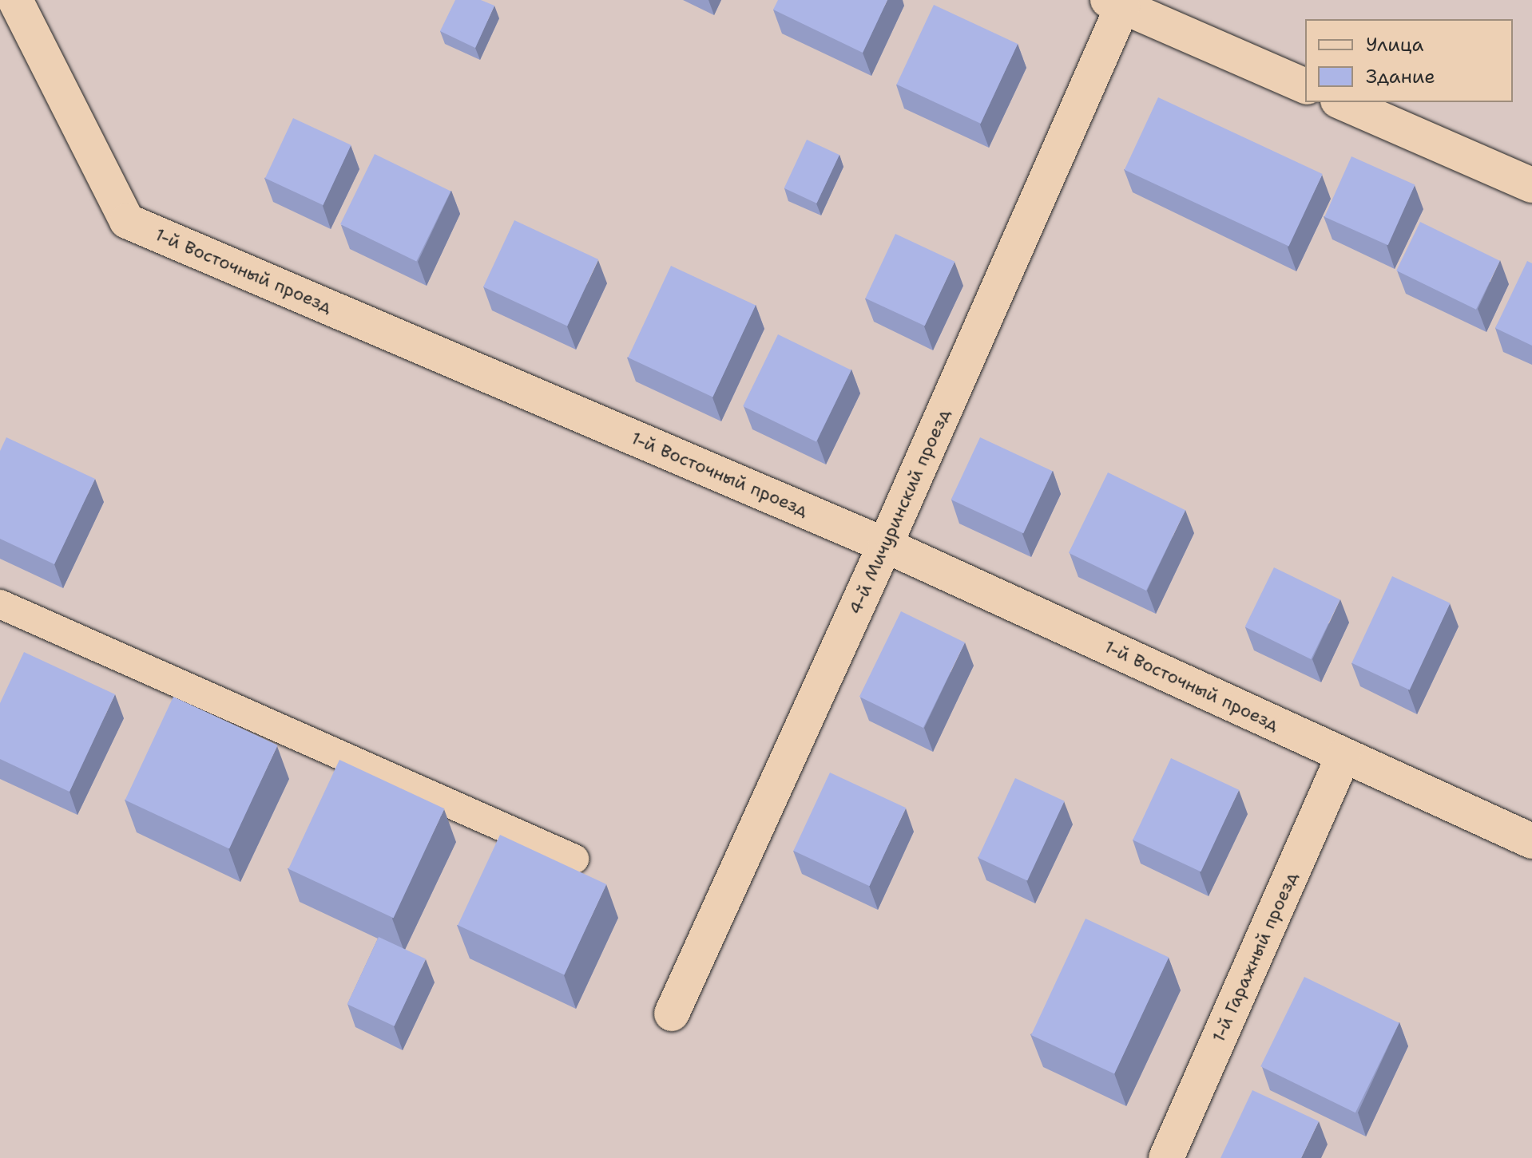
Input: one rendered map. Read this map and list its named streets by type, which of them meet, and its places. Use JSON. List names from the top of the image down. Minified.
{"streets":{"street":["1-й Восточный проезд","4-й Мичуринский проезд","1-й Гаражный проезд"]},"crossings":[["1-й Восточный проезд","4-й Мичуринский проезд"],["1-й Восточный проезд","1-й Гаражный проезд"]],"legend":["Улица","Здание"]}
